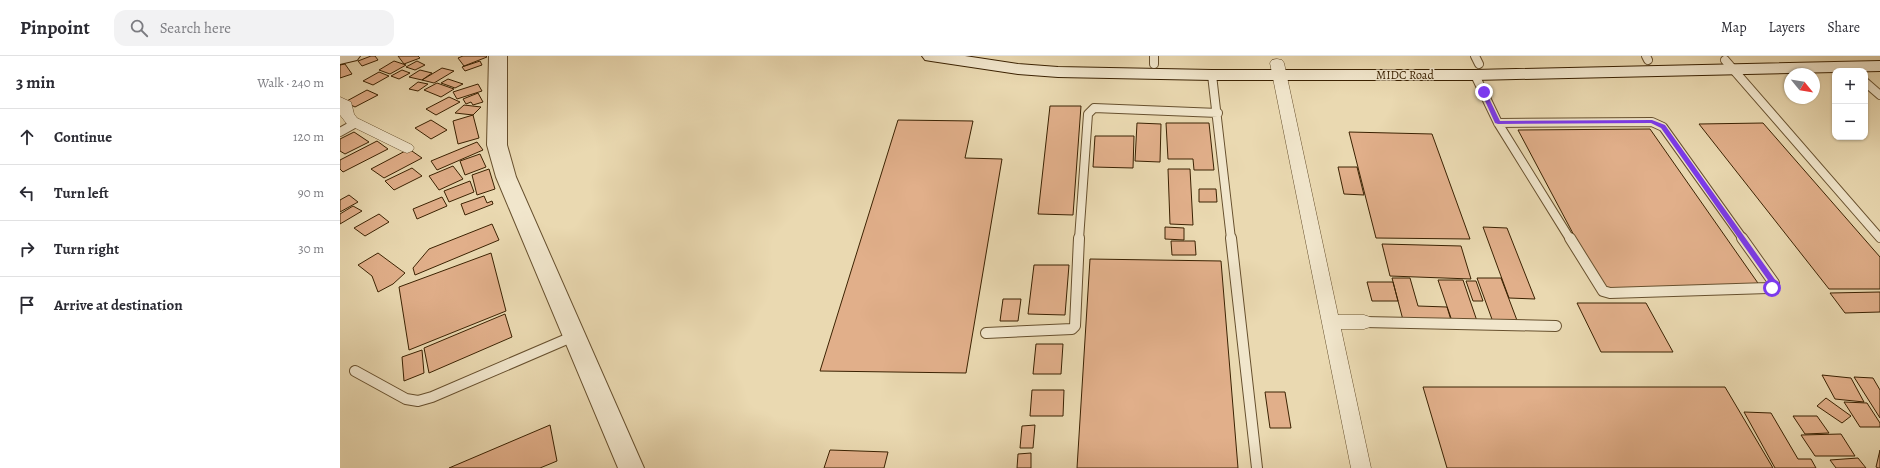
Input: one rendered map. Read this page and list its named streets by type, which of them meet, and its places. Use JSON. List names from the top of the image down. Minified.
{"streets":{"main road":["MIDC Road"]},"north":"bottom right","page":{"header":"Pinpoint","search":"Search here","nav":["Map","Layers","Share"],"heading":["3 min","Walk · 240 m"],"map_buttons":["+","−"],"list":[["Continue","120 m"],["Turn left","90 m"],["Turn right","30 m"],"Arrive at destination"]}}
